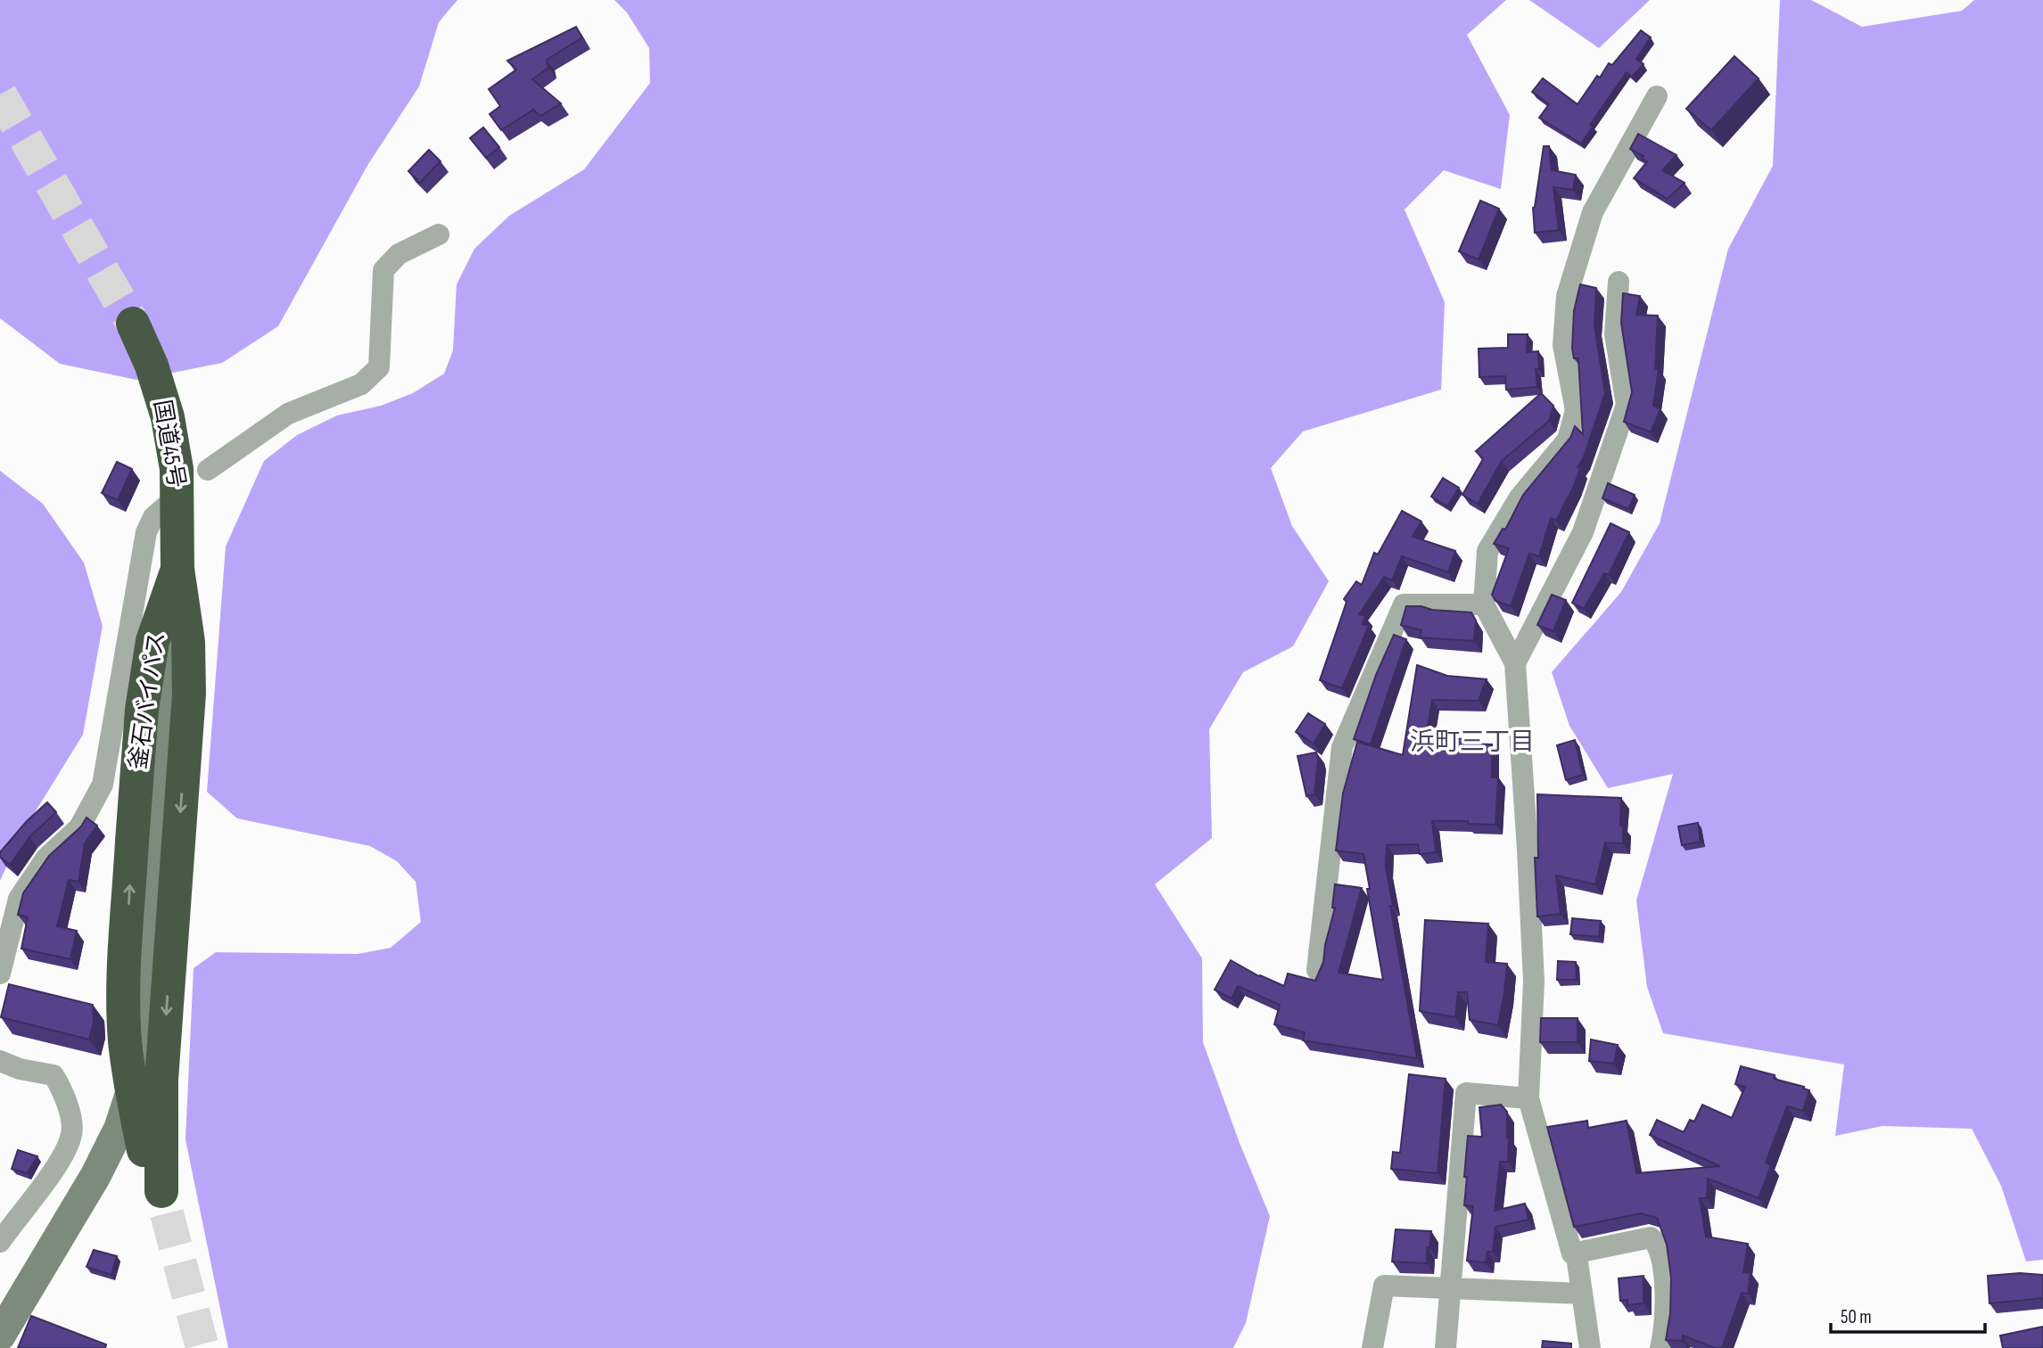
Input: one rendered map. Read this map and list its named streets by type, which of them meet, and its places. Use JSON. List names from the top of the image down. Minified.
{"streets":{"highway":["国道45号","釜石バイパス"]},"crossings":[["国道45号","釜石バイパス"]],"districts":["浜町三丁目"],"scale_bar":"50 m"}
